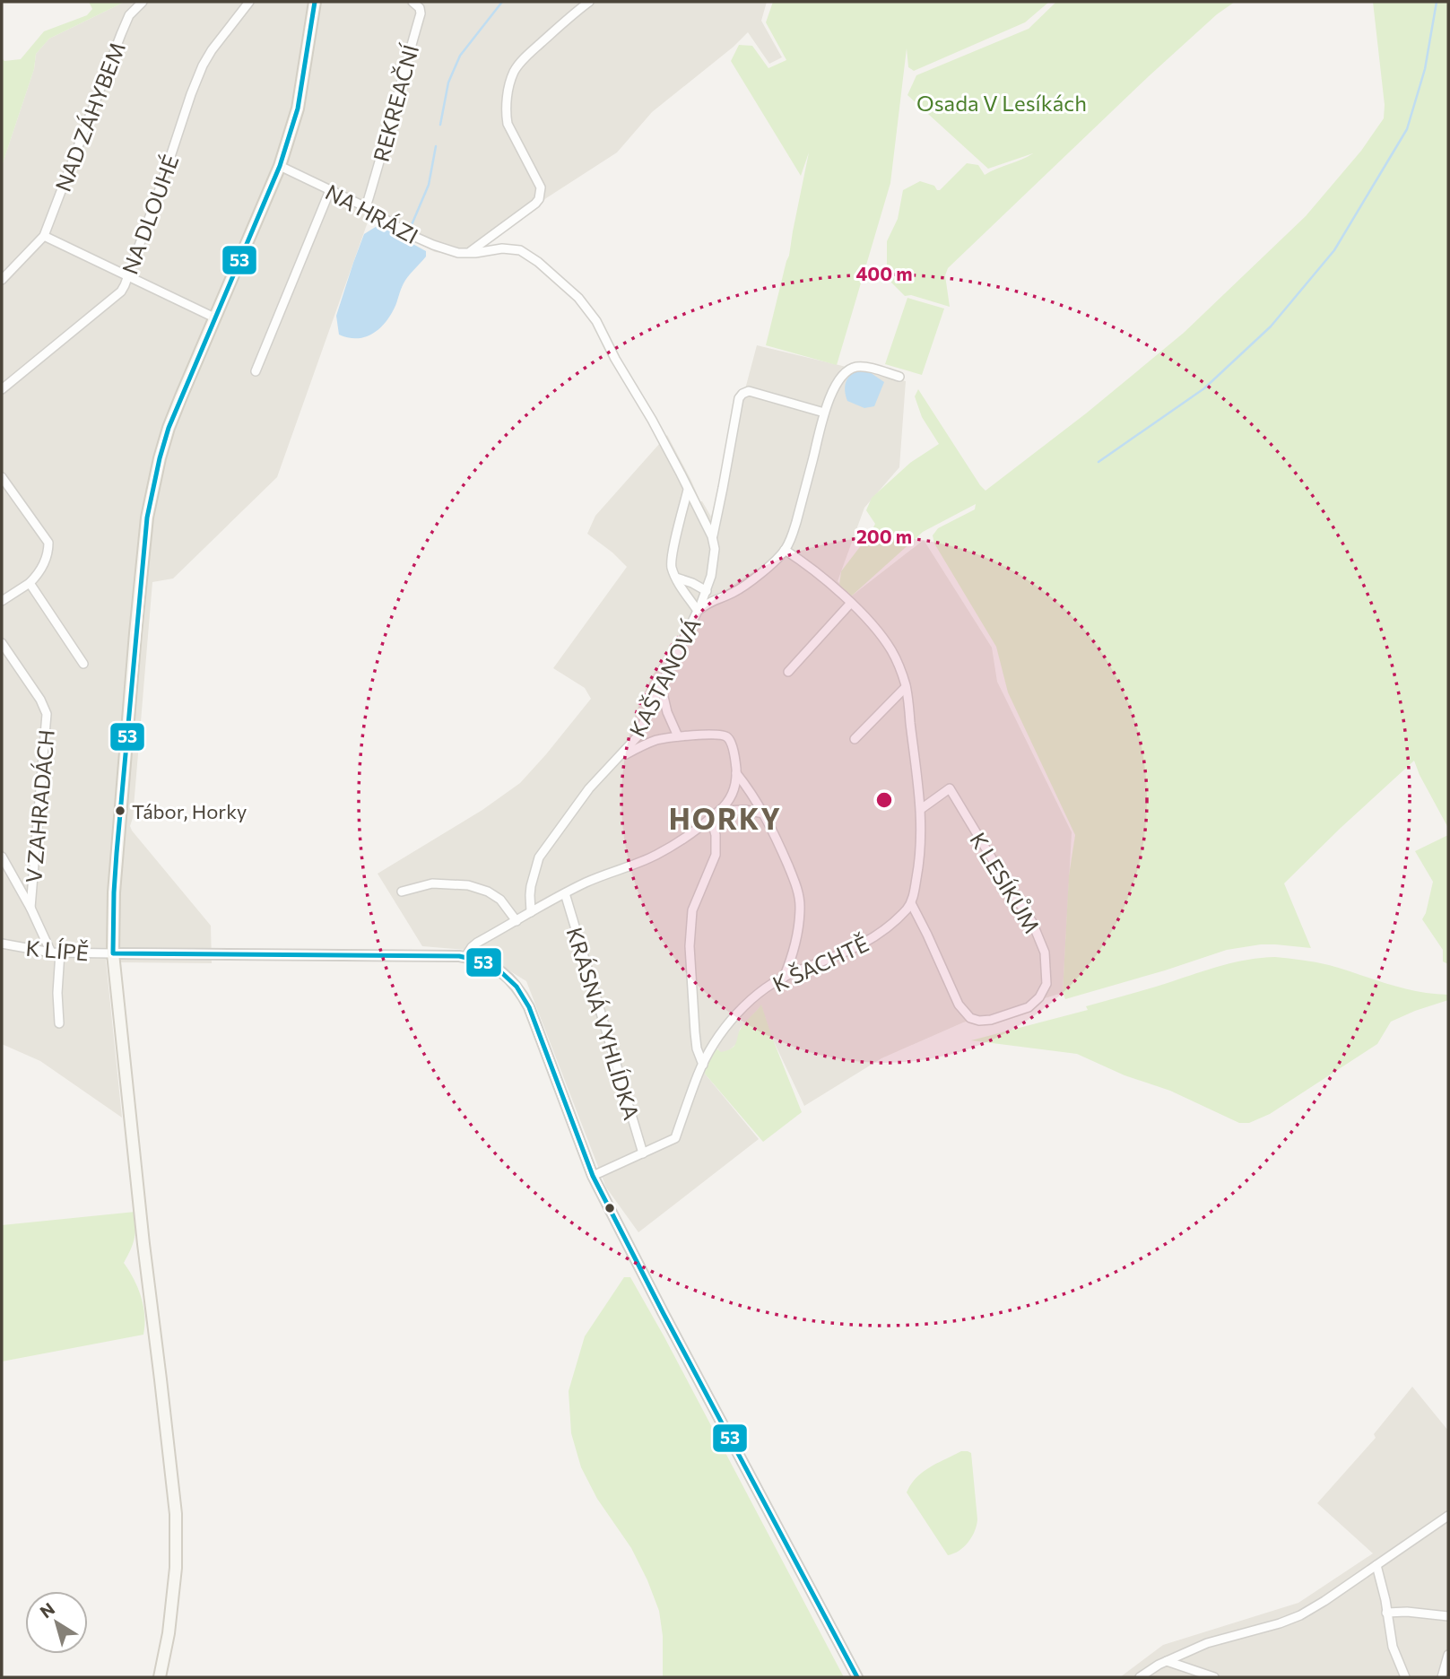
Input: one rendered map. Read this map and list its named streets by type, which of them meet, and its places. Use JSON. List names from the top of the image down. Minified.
{"streets":{"street":["REKREAČNÍ","NAD ZÁHYBEM","NA HRÁZI","NA DLOUHÉ","KAŠTANOVÁ","V ZAHRADÁCH","K LESÍKŮM","K LÍPĚ","K ŠACHTĚ","KRÁSNÁ VYHLÍDKA"]},"crossings":[["REKREAČNÍ","NA HRÁZI"],["K LESÍKŮM","K ŠACHTĚ"],["K ŠACHTĚ","KRÁSNÁ VYHLÍDKA"]],"districts":["HORKY"],"parks":["Osada V Lesíkách"],"places":["Tábor, Horky"],"lines":["transit line 53"],"north":"top left","rings":["400 m","200 m"]}
